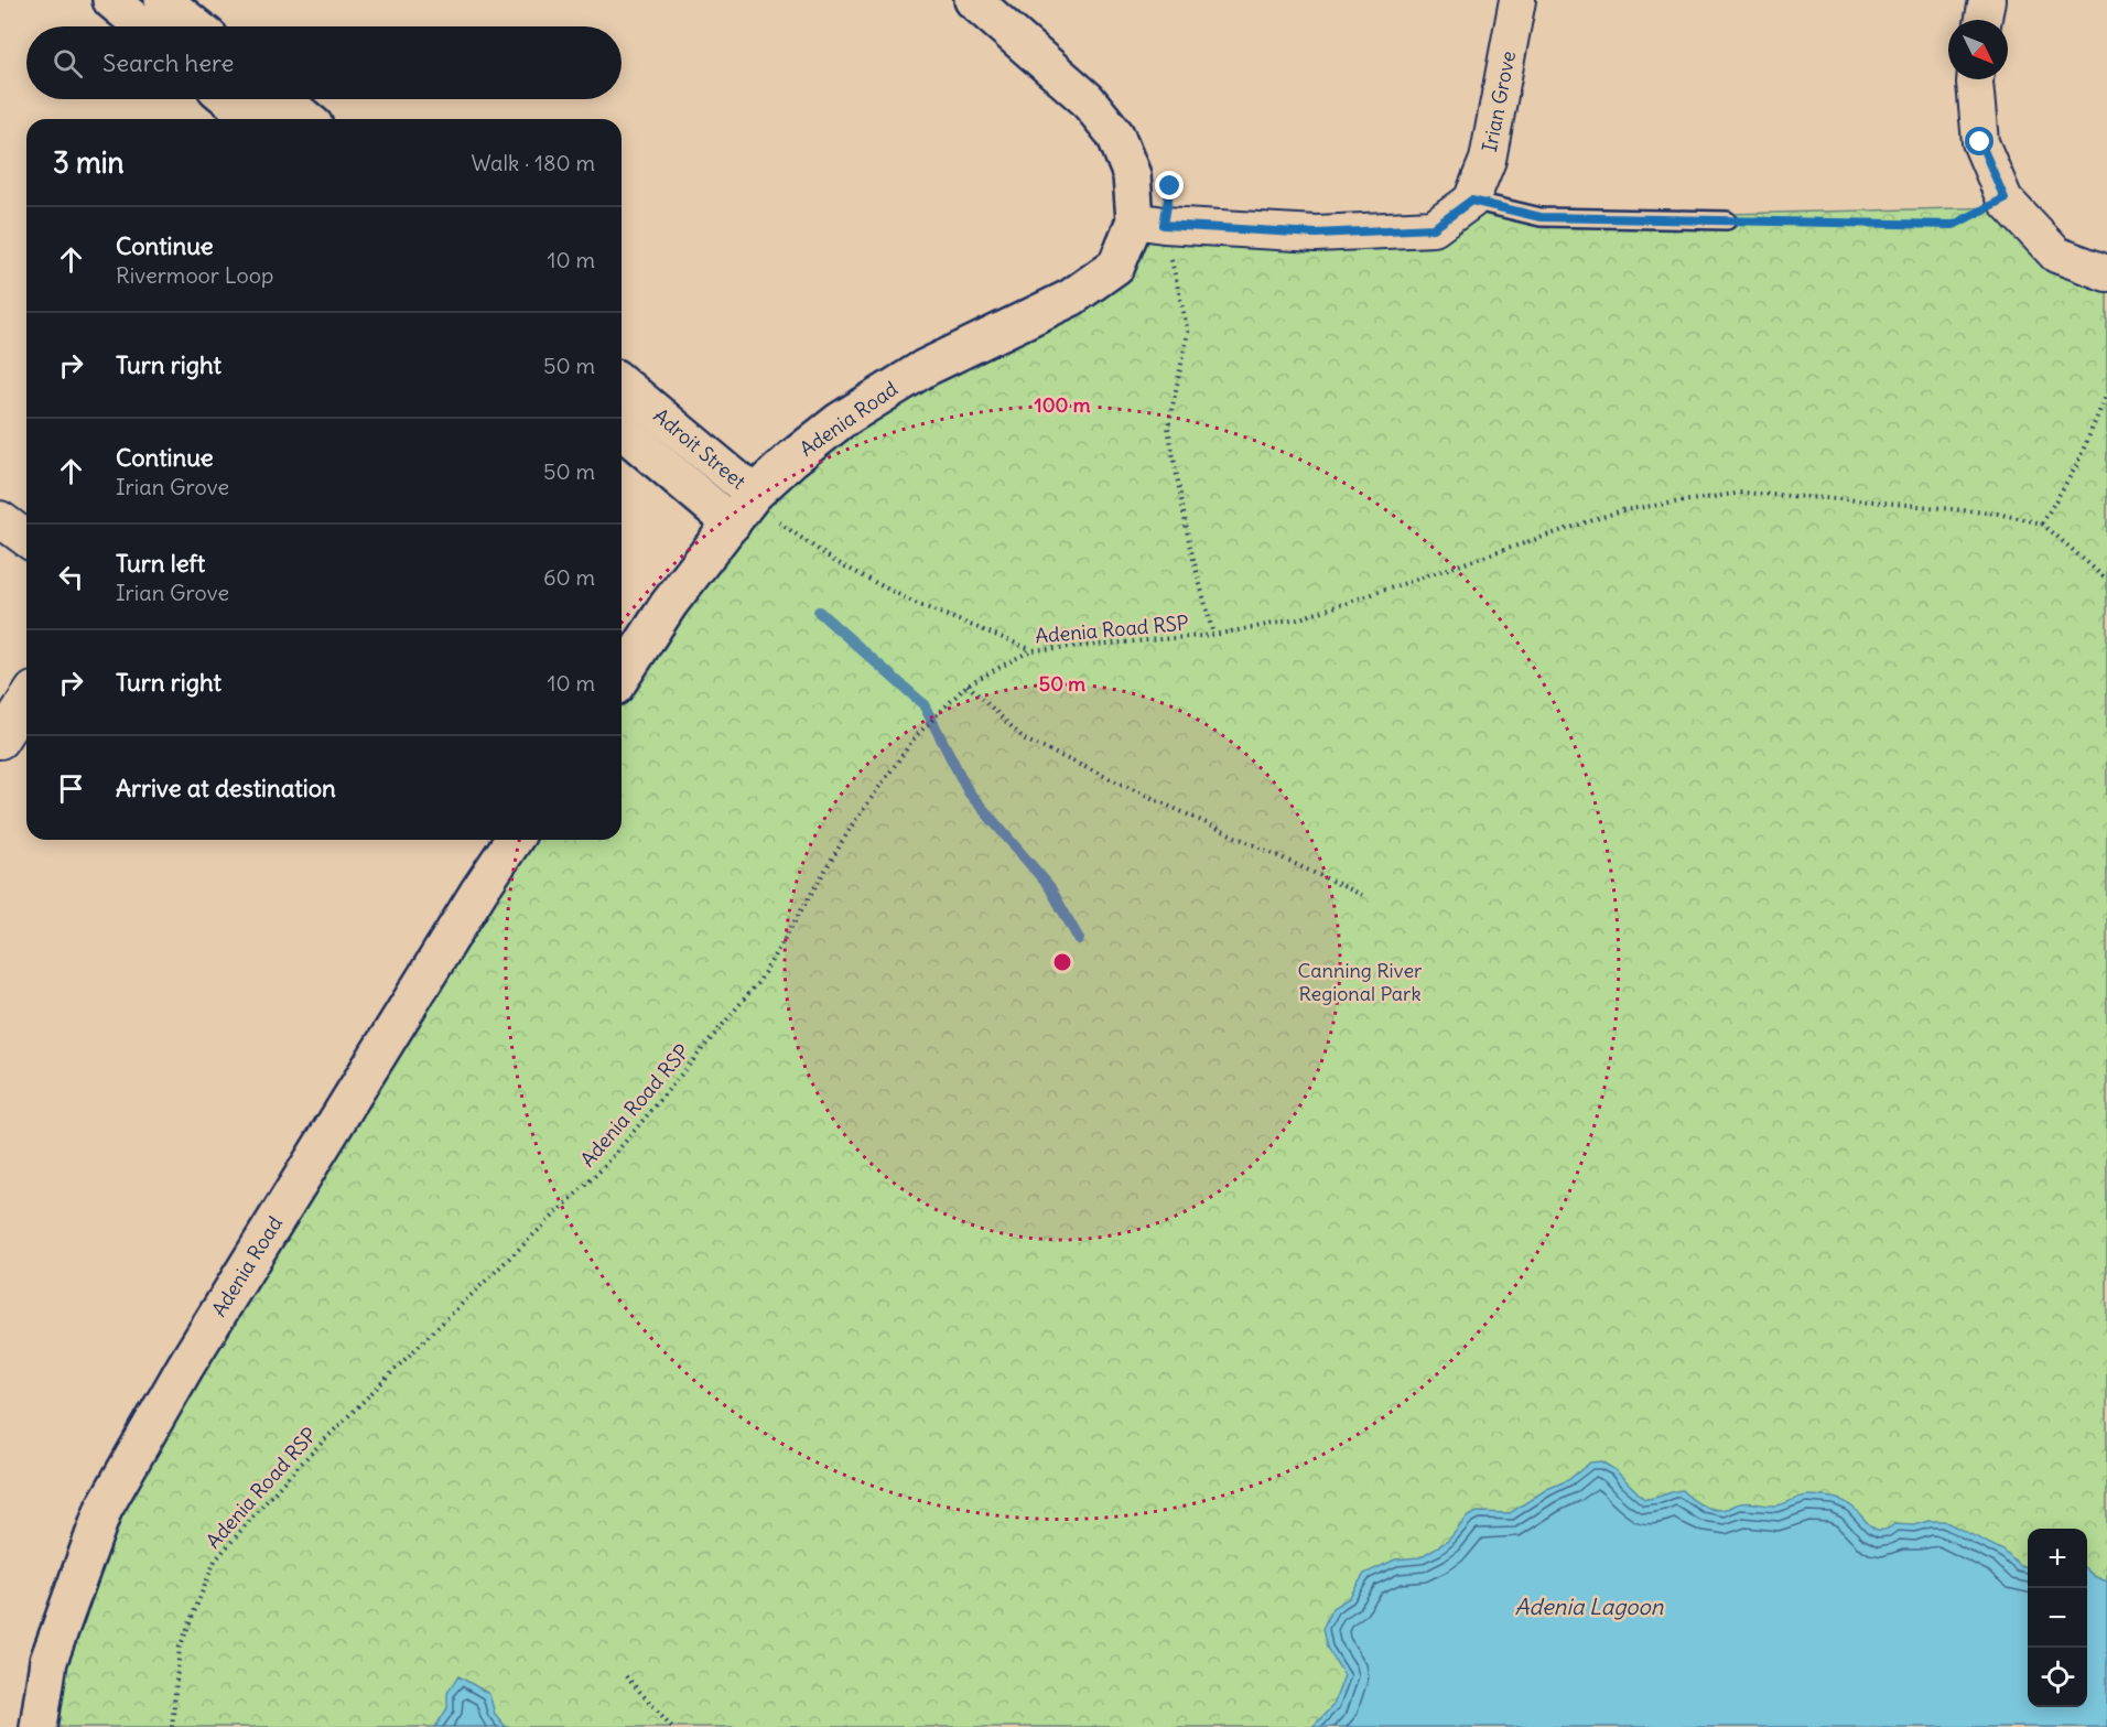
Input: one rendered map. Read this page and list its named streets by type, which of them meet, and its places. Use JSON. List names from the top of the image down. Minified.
{"streets":{"street":["Irian Grove","Adenia Road","Adroit Street"],"path":["Adenia Road RSP"]},"crossings":[["Adenia Road","Adroit Street"]],"water":["Adenia Lagoon"],"parks":["Canning River Regional Park"],"north":"bottom right","page":{"search":"Search here","heading":["3 min","Walk · 180 m"],"list":[["Continue","Rivermoor Loop","10 m"],["Turn right","50 m"],["Continue","Irian Grove","50 m"],["Turn left","Irian Grove","60 m"],["Turn right","10 m"],"Arrive at destination"],"map_buttons":["+","−"]},"rings":["100 m","50 m"]}
